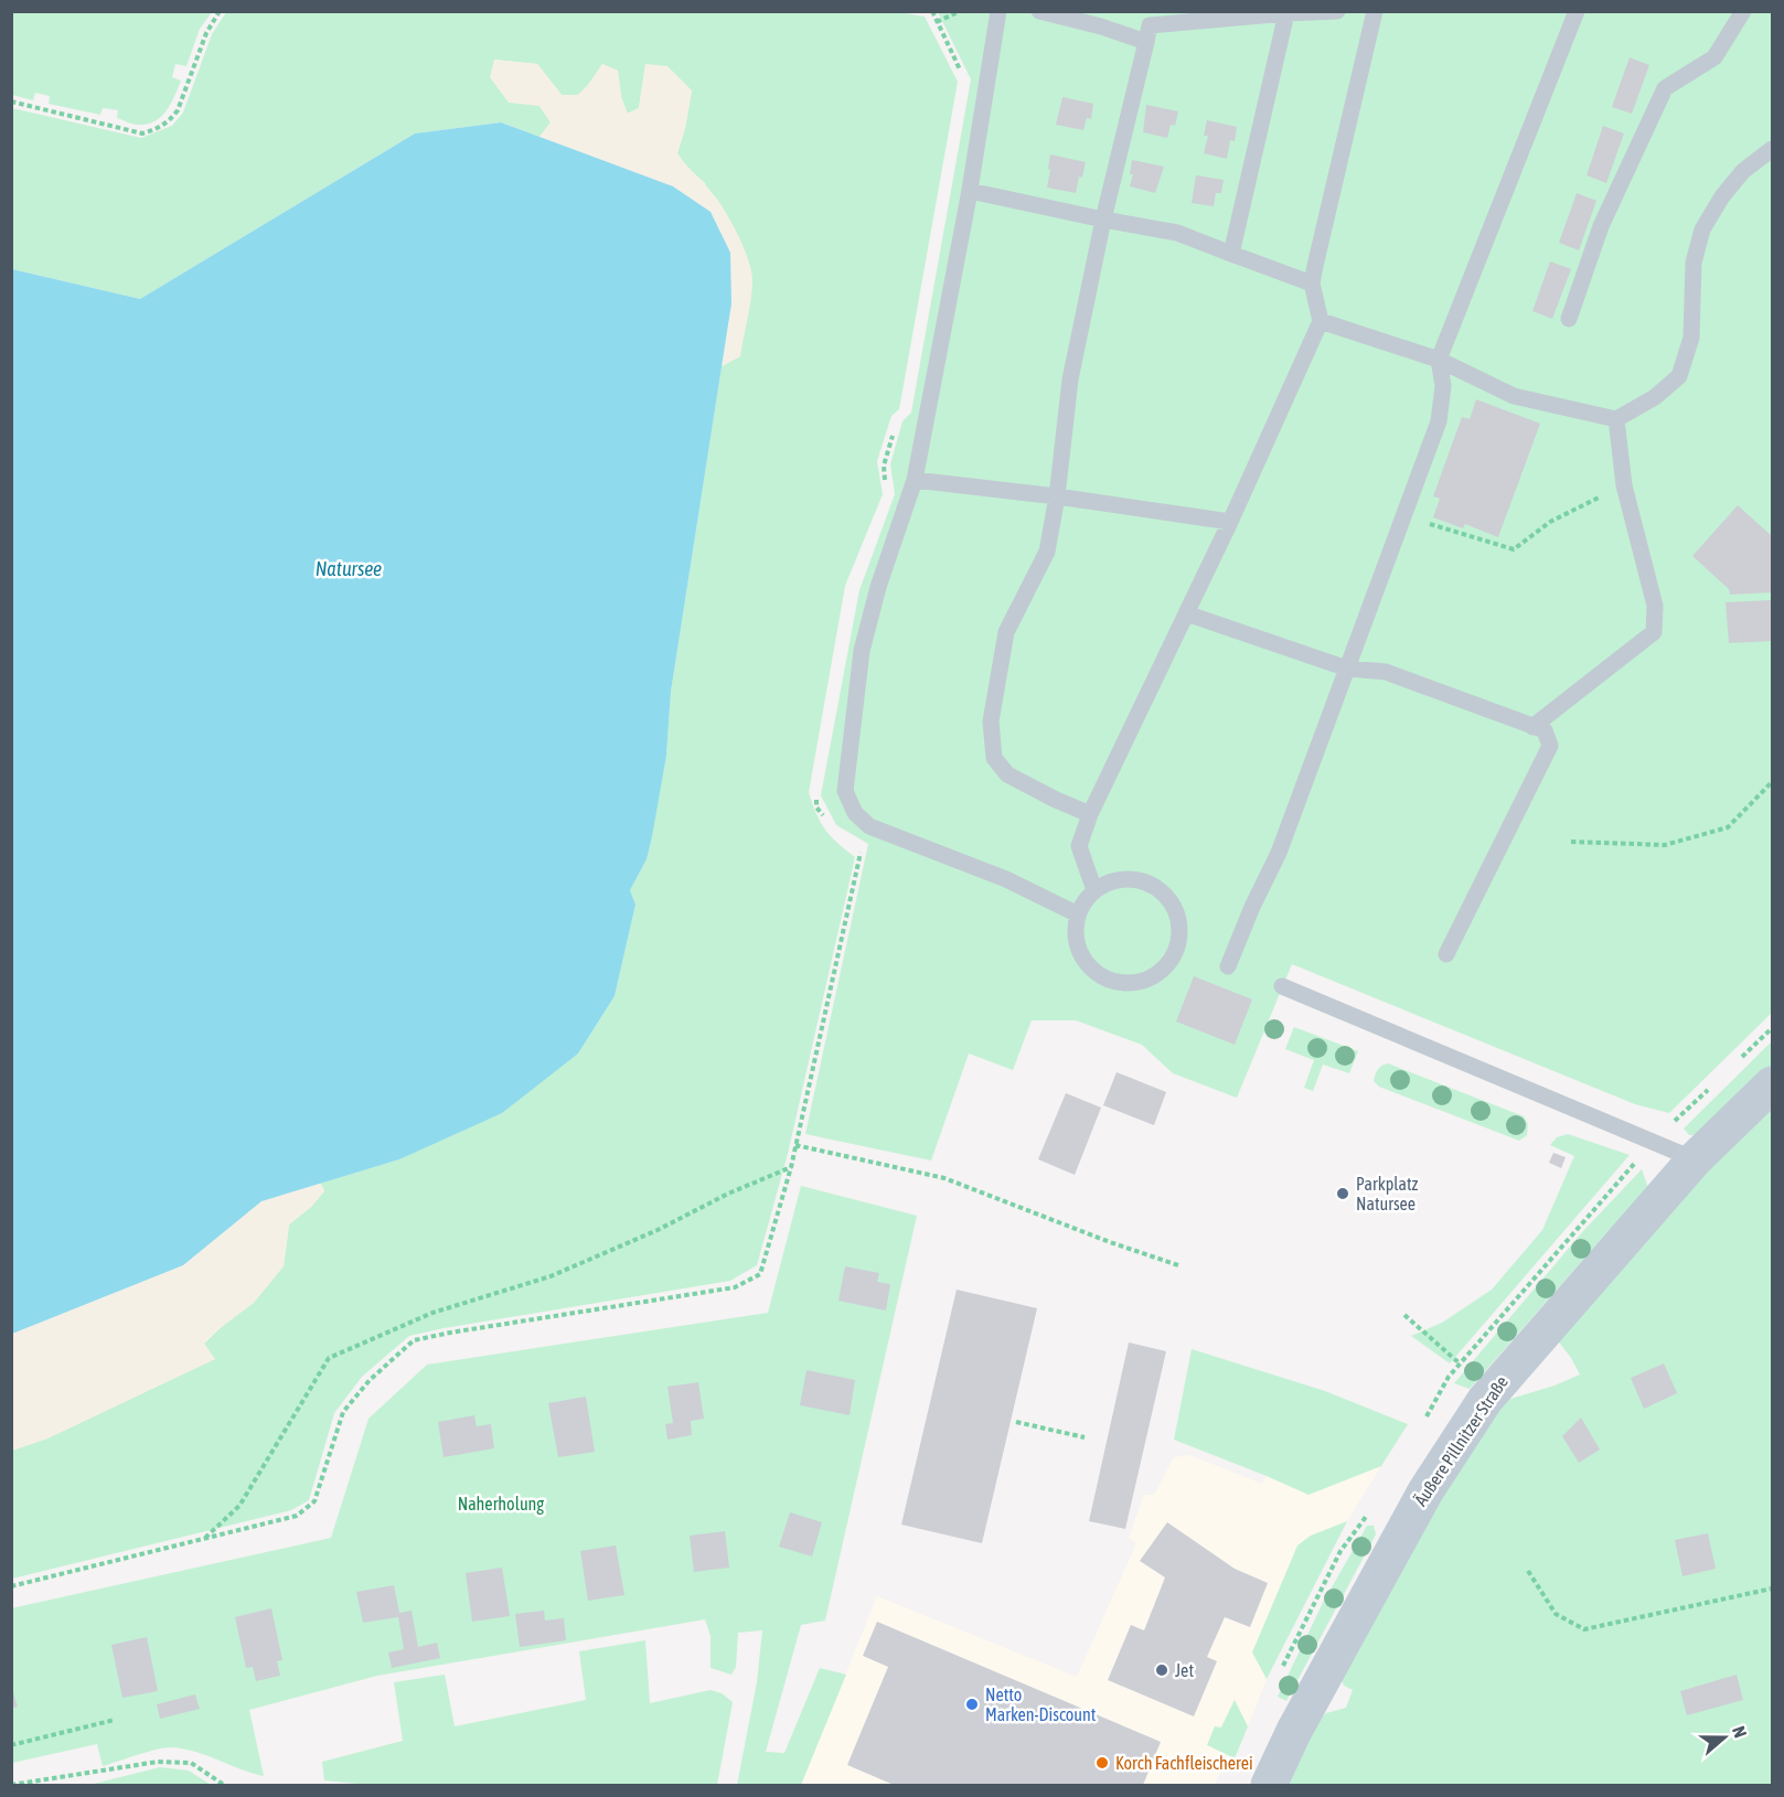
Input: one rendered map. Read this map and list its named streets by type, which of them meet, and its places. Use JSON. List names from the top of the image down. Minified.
{"streets":{"main road":["Äußere Pillnitzer Straße"]},"water":["Natursee"],"parks":["Naherholung"],"places":["Parkplatz Natursee","Jet","Netto Marken-Discount","Korch Fachfleischerei"],"north":"right"}
